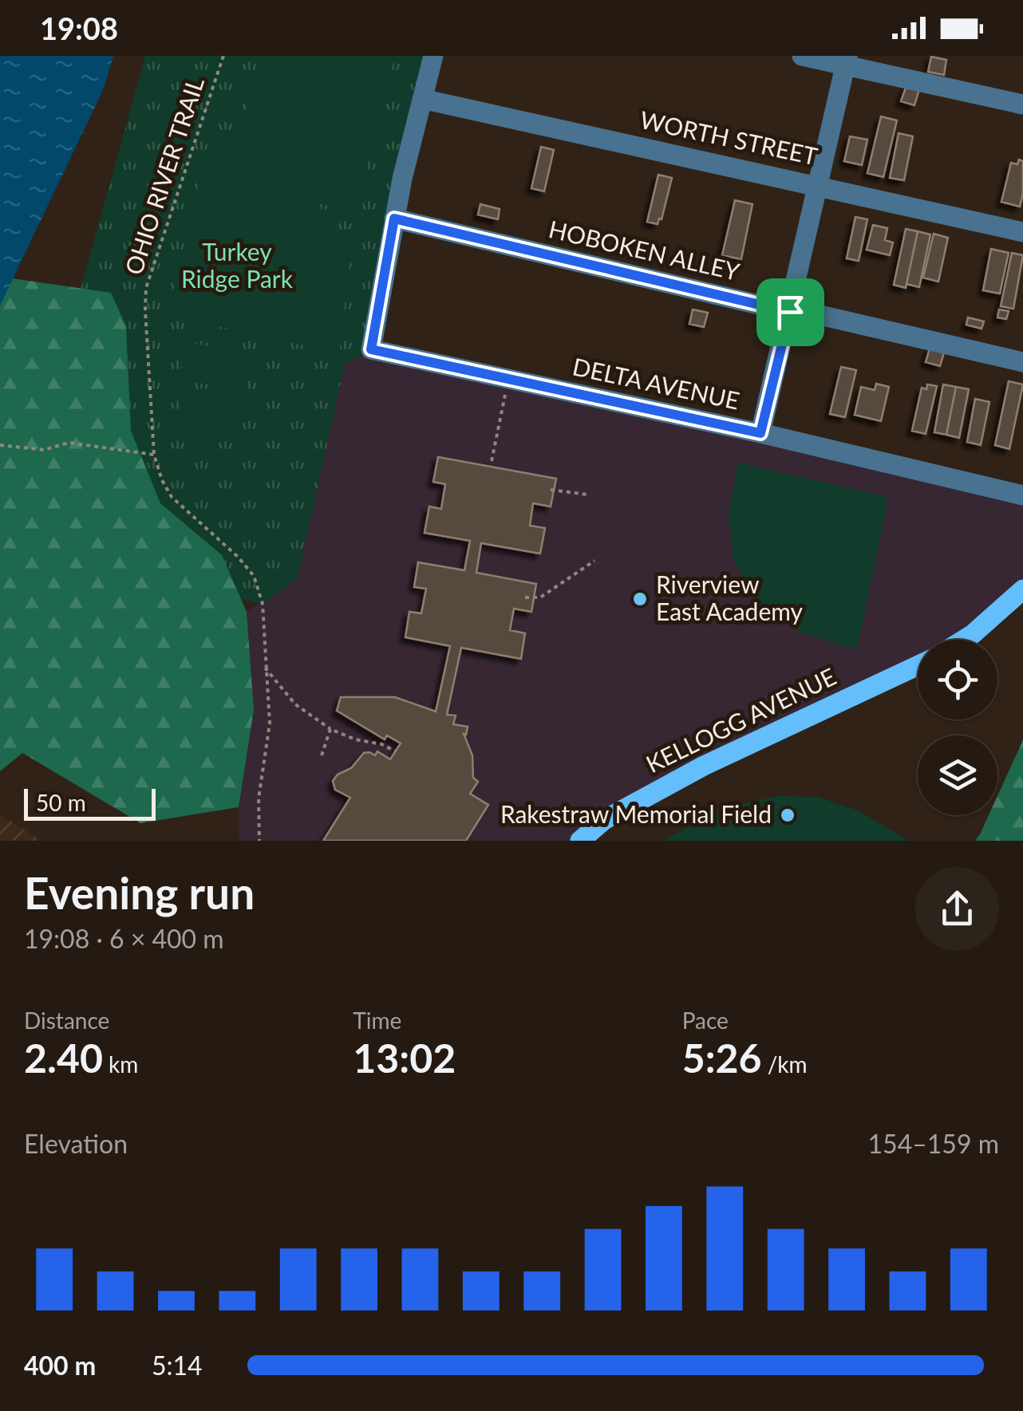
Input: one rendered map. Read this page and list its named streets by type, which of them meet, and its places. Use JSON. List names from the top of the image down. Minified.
{"streets":{"main road":["KELLOGG AVENUE"],"street":["WORTH STREET","HOBOKEN ALLEY","DELTA AVENUE"],"path":["OHIO RIVER TRAIL"]},"crossings":[["HOBOKEN ALLEY","DELTA AVENUE"]],"parks":["Turkey Ridge Park"],"places":["Riverview East Academy","Rakestraw Memorial Field"],"scale_bar":"50 m","page":{"status":"19:08","scale":"50 m","heading":["Evening run","19:08 · 6 × 400 m"],"stats":[["Distance","2.40 km"],["Time","13:02"],["Pace","5:26 /km"]],"chart":["Elevation","154–159 m"],"list":[{"name":"400 m","note":"5:14"}]}}
